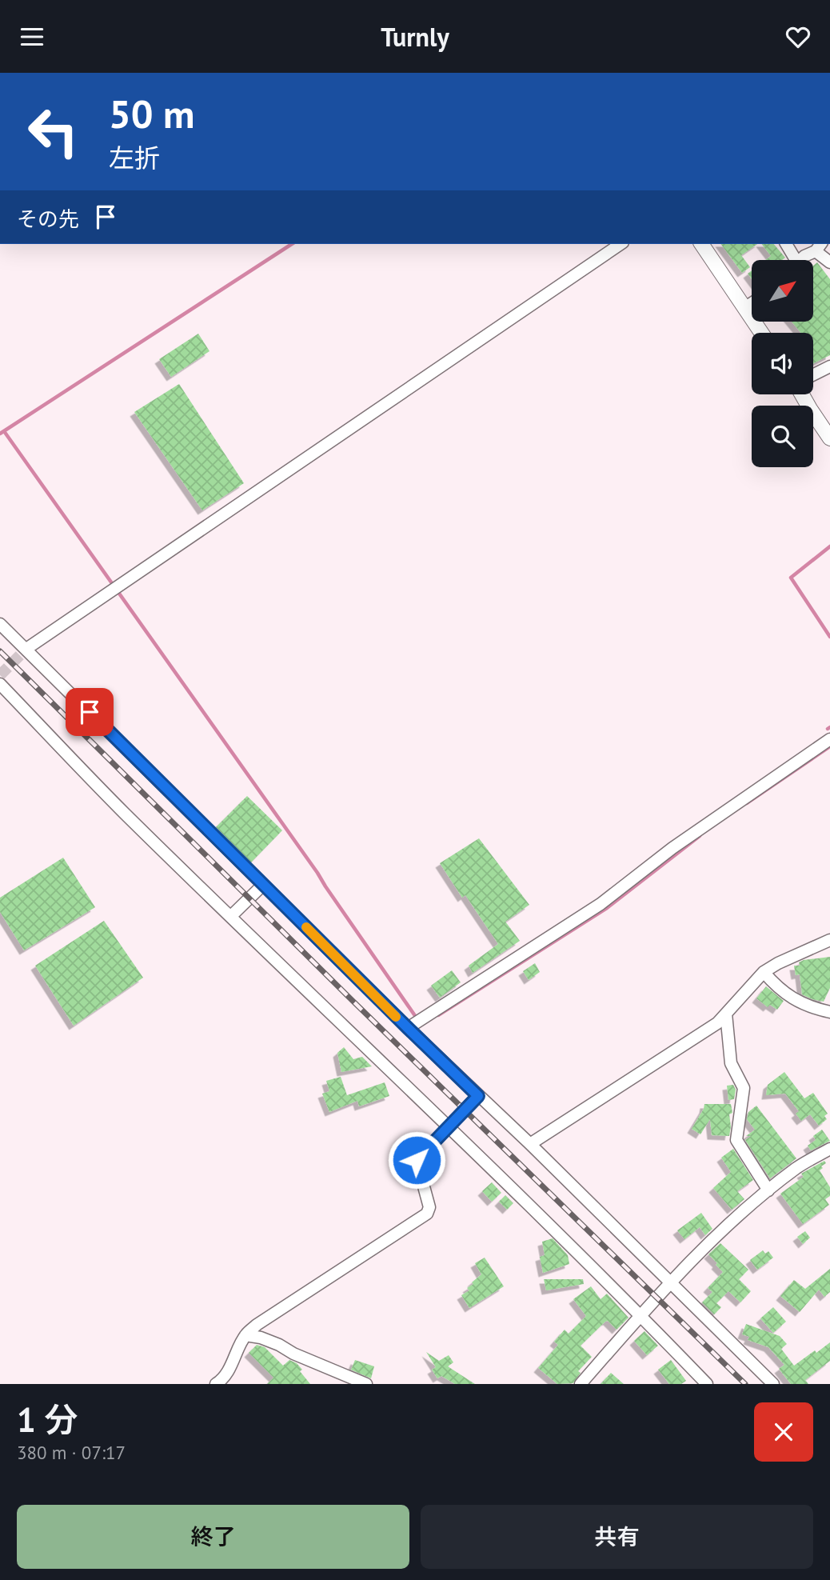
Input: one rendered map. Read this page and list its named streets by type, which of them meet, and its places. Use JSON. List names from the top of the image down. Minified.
{"north":"top right","page":{"header":"Turnly","turn":["50 m","左折"],"then":"その先","heading":["1 分","380 m · 07:17"],"buttons":["終了","共有"]}}
